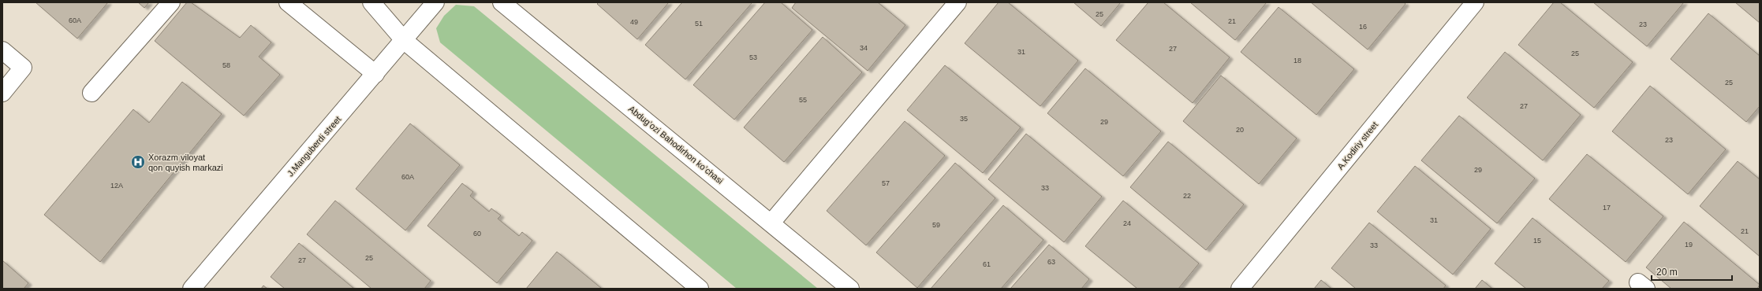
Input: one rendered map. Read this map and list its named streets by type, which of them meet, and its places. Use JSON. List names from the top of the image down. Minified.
{"streets":{"street":["Abdug’ozi Bahodirhon ko’chasi","A.Kodiriy street","J.Manguberdi street"]},"places":{"hospital":["Xorazm viloyat qon quyish markazi"]},"house_numbers":["25","60A","21","49","51","23","16","34","27","31","25","53","18","58","25","55","27","35","29","20","23","29","60A","57","12A","33","22","17","31","24","59","21","60","15","19","33","25","27","63","61"],"scale_bar":"20 m"}
